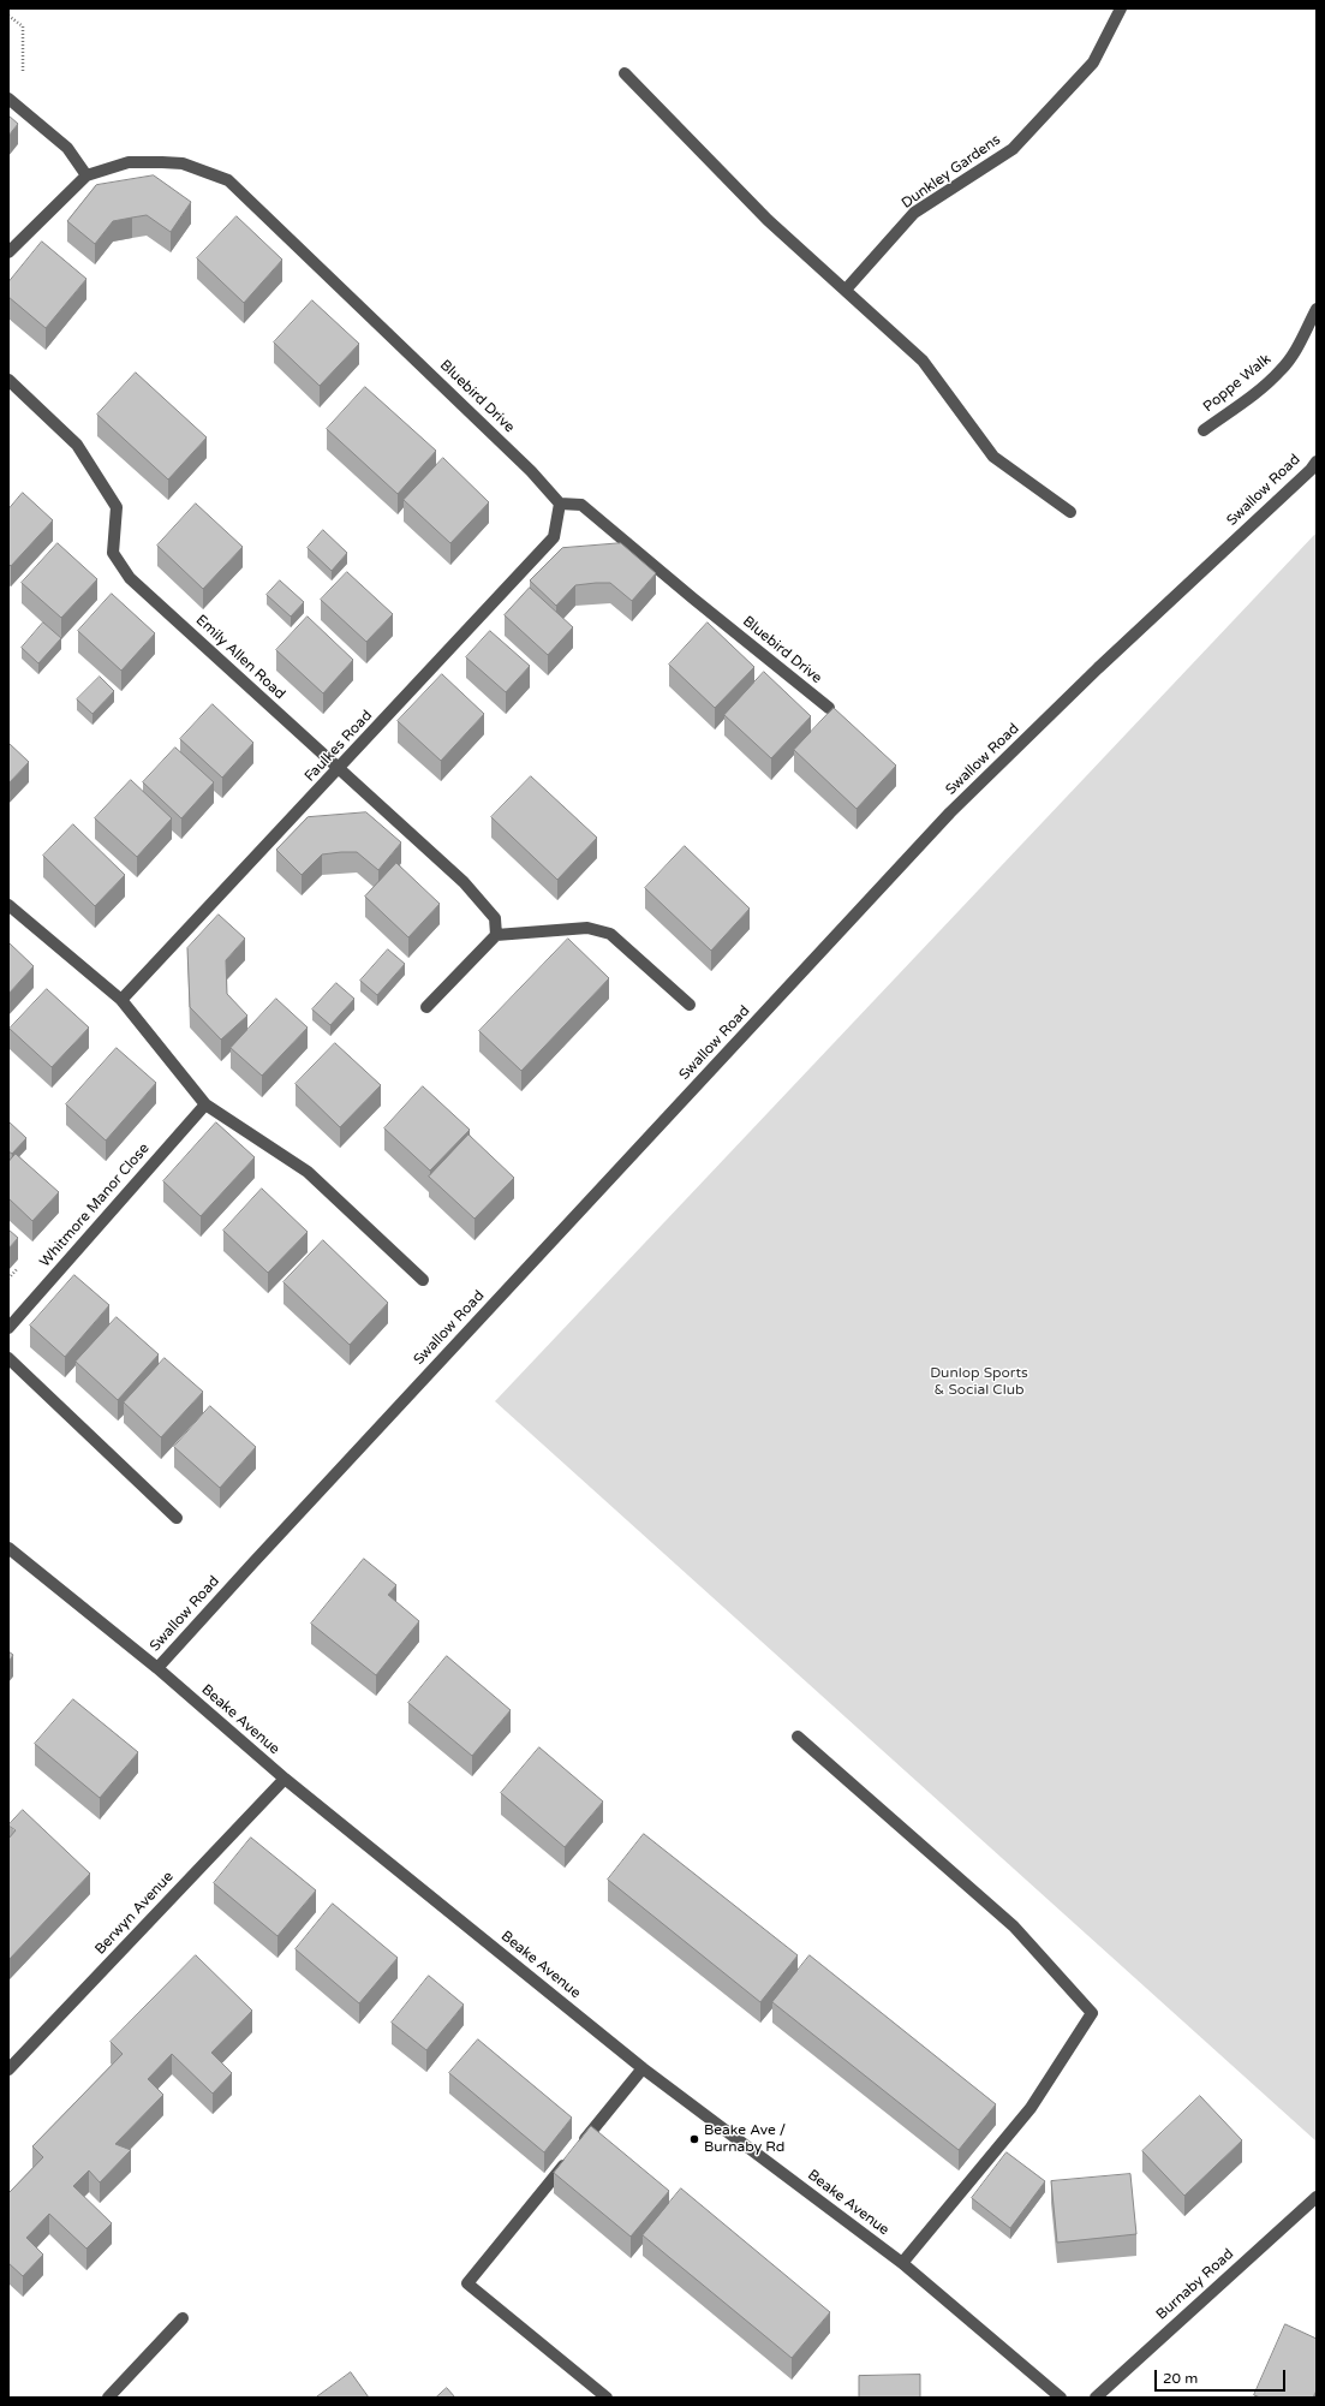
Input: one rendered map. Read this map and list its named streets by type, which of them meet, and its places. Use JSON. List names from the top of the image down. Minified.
{"streets":{"street":["Dunkley Gardens","Poppe Walk","Bluebird Drive","Swallow Road","Emily Allen Road","Faulkes Road","Whitmore Manor Close","Beake Avenue","Berwyn Avenue","Burnaby Road"]},"crossings":[["Bluebird Drive","Faulkes Road"],["Swallow Road","Beake Avenue"],["Emily Allen Road","Faulkes Road"],["Beake Avenue","Berwyn Avenue"]],"parks":["Dunlop Sports & Social Club"],"places":["Beake Ave / Burnaby Rd"],"scale_bar":"20 m"}
